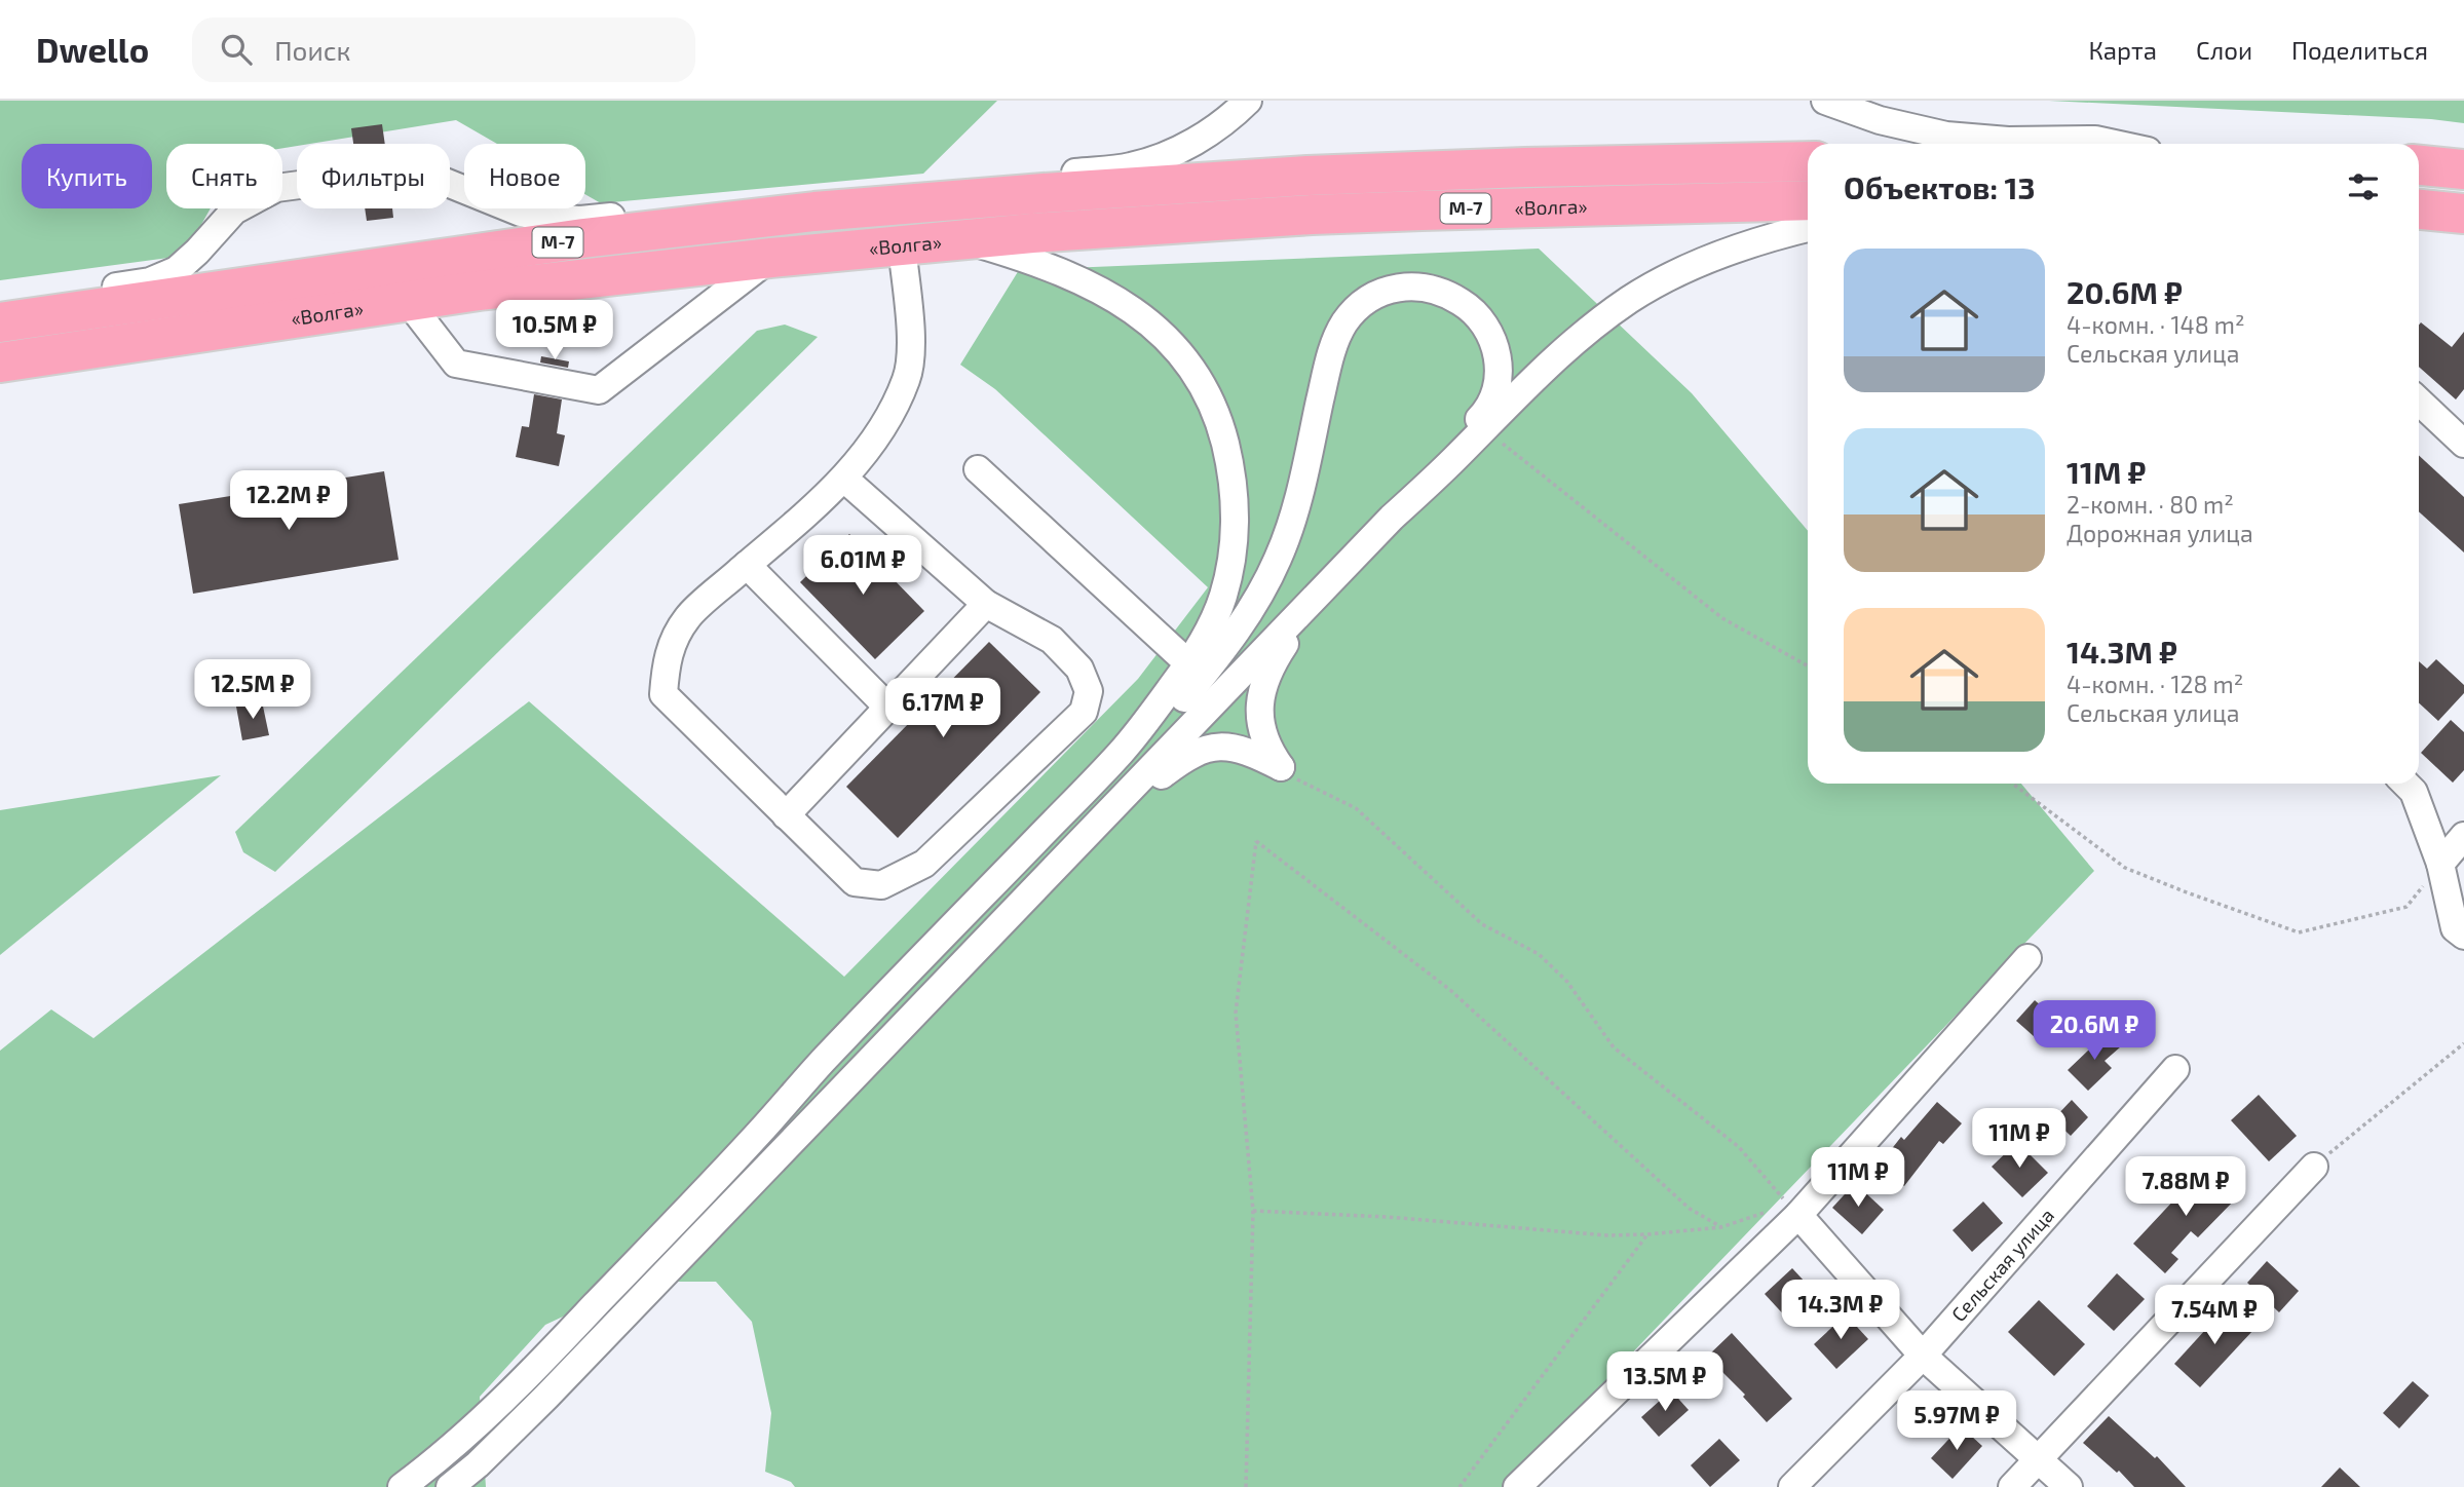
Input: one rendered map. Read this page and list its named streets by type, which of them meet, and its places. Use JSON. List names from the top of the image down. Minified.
{"streets":{"highway":["«Волга»","М-7"],"street":["Сельская улица"]},"page":{"header":"Dwello","search":"Поиск","nav":["Карта","Слои","Поделиться"],"chip":["Купить","Снять","Фильтры","Новое"],"heading":"Объектов: 13","list":[{"name":"20.6M ₽","note":"4-комн. · 148 m² · Сельская улица"},{"name":"11M ₽","note":"2-комн. · 80 m² · Дорожная улица"},{"name":"14.3M ₽","note":"4-комн. · 128 m² · Сельская улица"}],"price":["10.5M ₽","12.2M ₽","6.01M ₽","12.5M ₽","6.17M ₽","20.6M ₽","11M ₽","11M ₽","7.88M ₽","14.3M ₽","7.54M ₽","13.5M ₽","5.97M ₽"]}}
